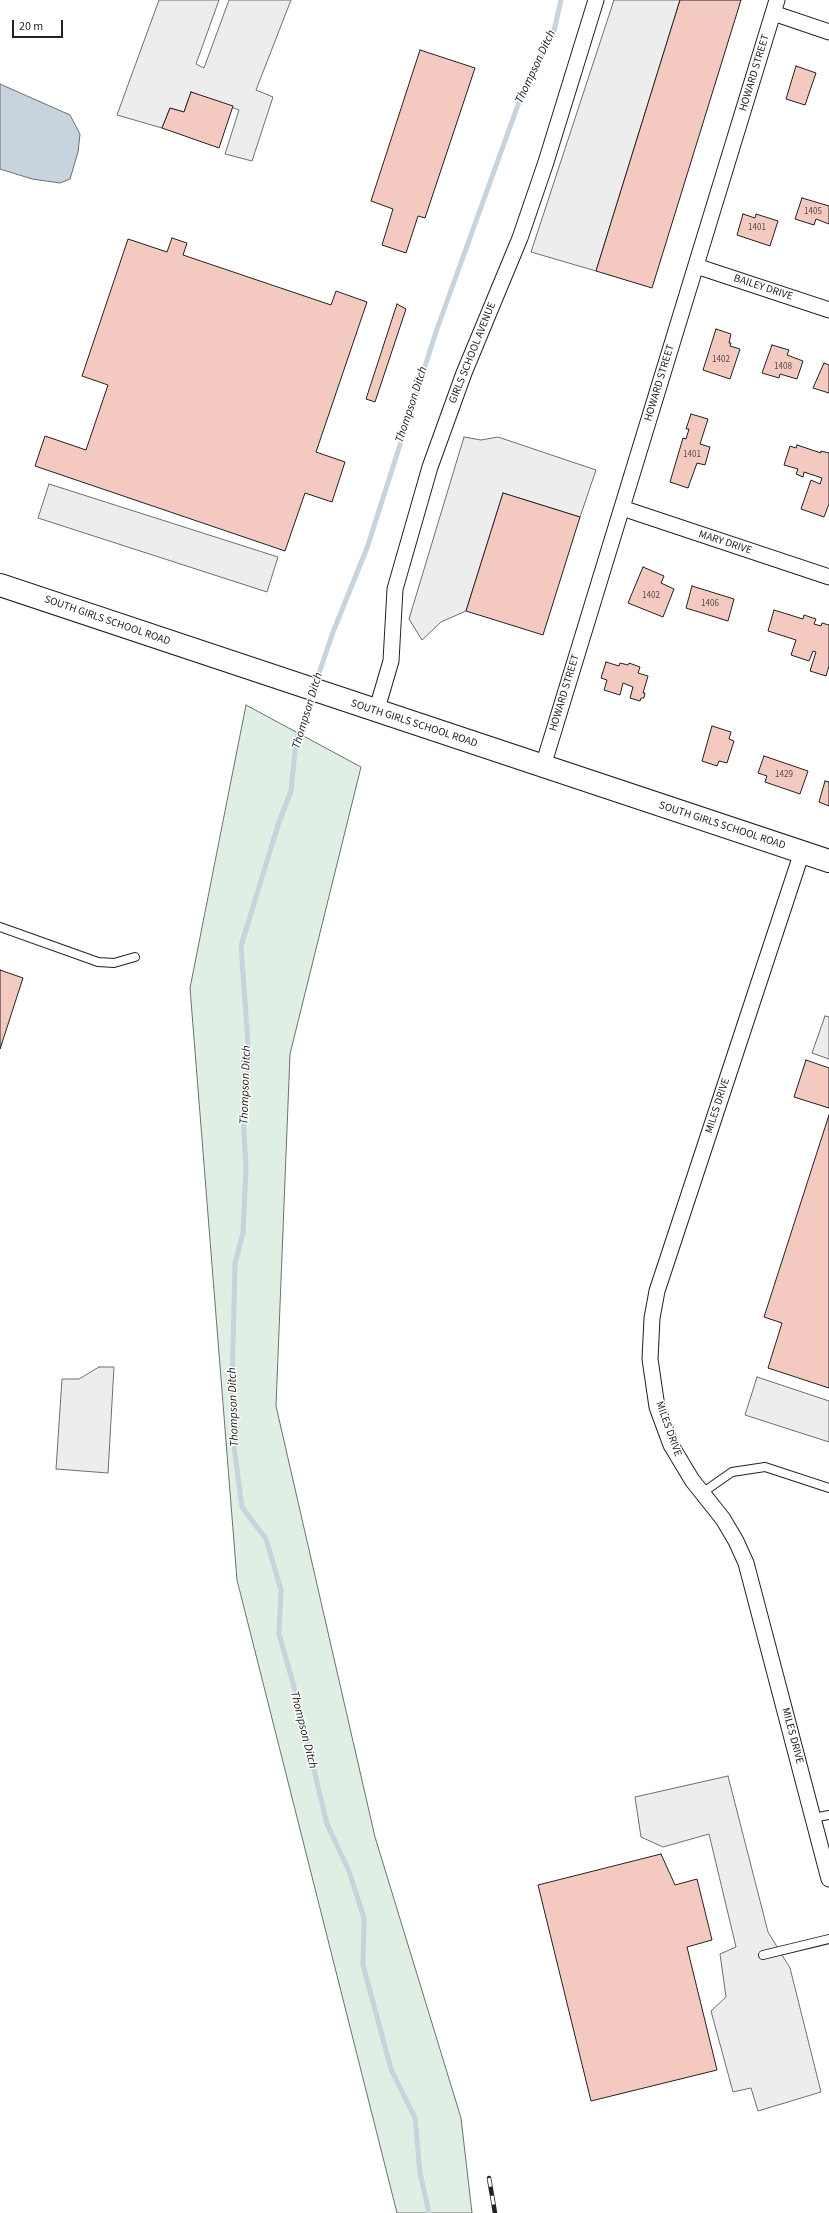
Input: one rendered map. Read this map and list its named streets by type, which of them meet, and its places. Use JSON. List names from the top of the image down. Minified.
{"streets":{"main road":["SOUTH GIRLS SCHOOL ROAD"],"street":["HOWARD STREET","BAILEY DRIVE","GIRLS SCHOOL AVENUE","MARY DRIVE","MILES DRIVE"]},"crossings":[["HOWARD STREET","BAILEY DRIVE"],["HOWARD STREET","MARY DRIVE"],["HOWARD STREET","SOUTH GIRLS SCHOOL ROAD"],["GIRLS SCHOOL AVENUE","SOUTH GIRLS SCHOOL ROAD"],["SOUTH GIRLS SCHOOL ROAD","MILES DRIVE"]],"water":["Thompson Ditch"],"house_numbers":["1405","1401","1402","1408","1401","1402","1406","1429"],"scale_bar":"20 m"}
